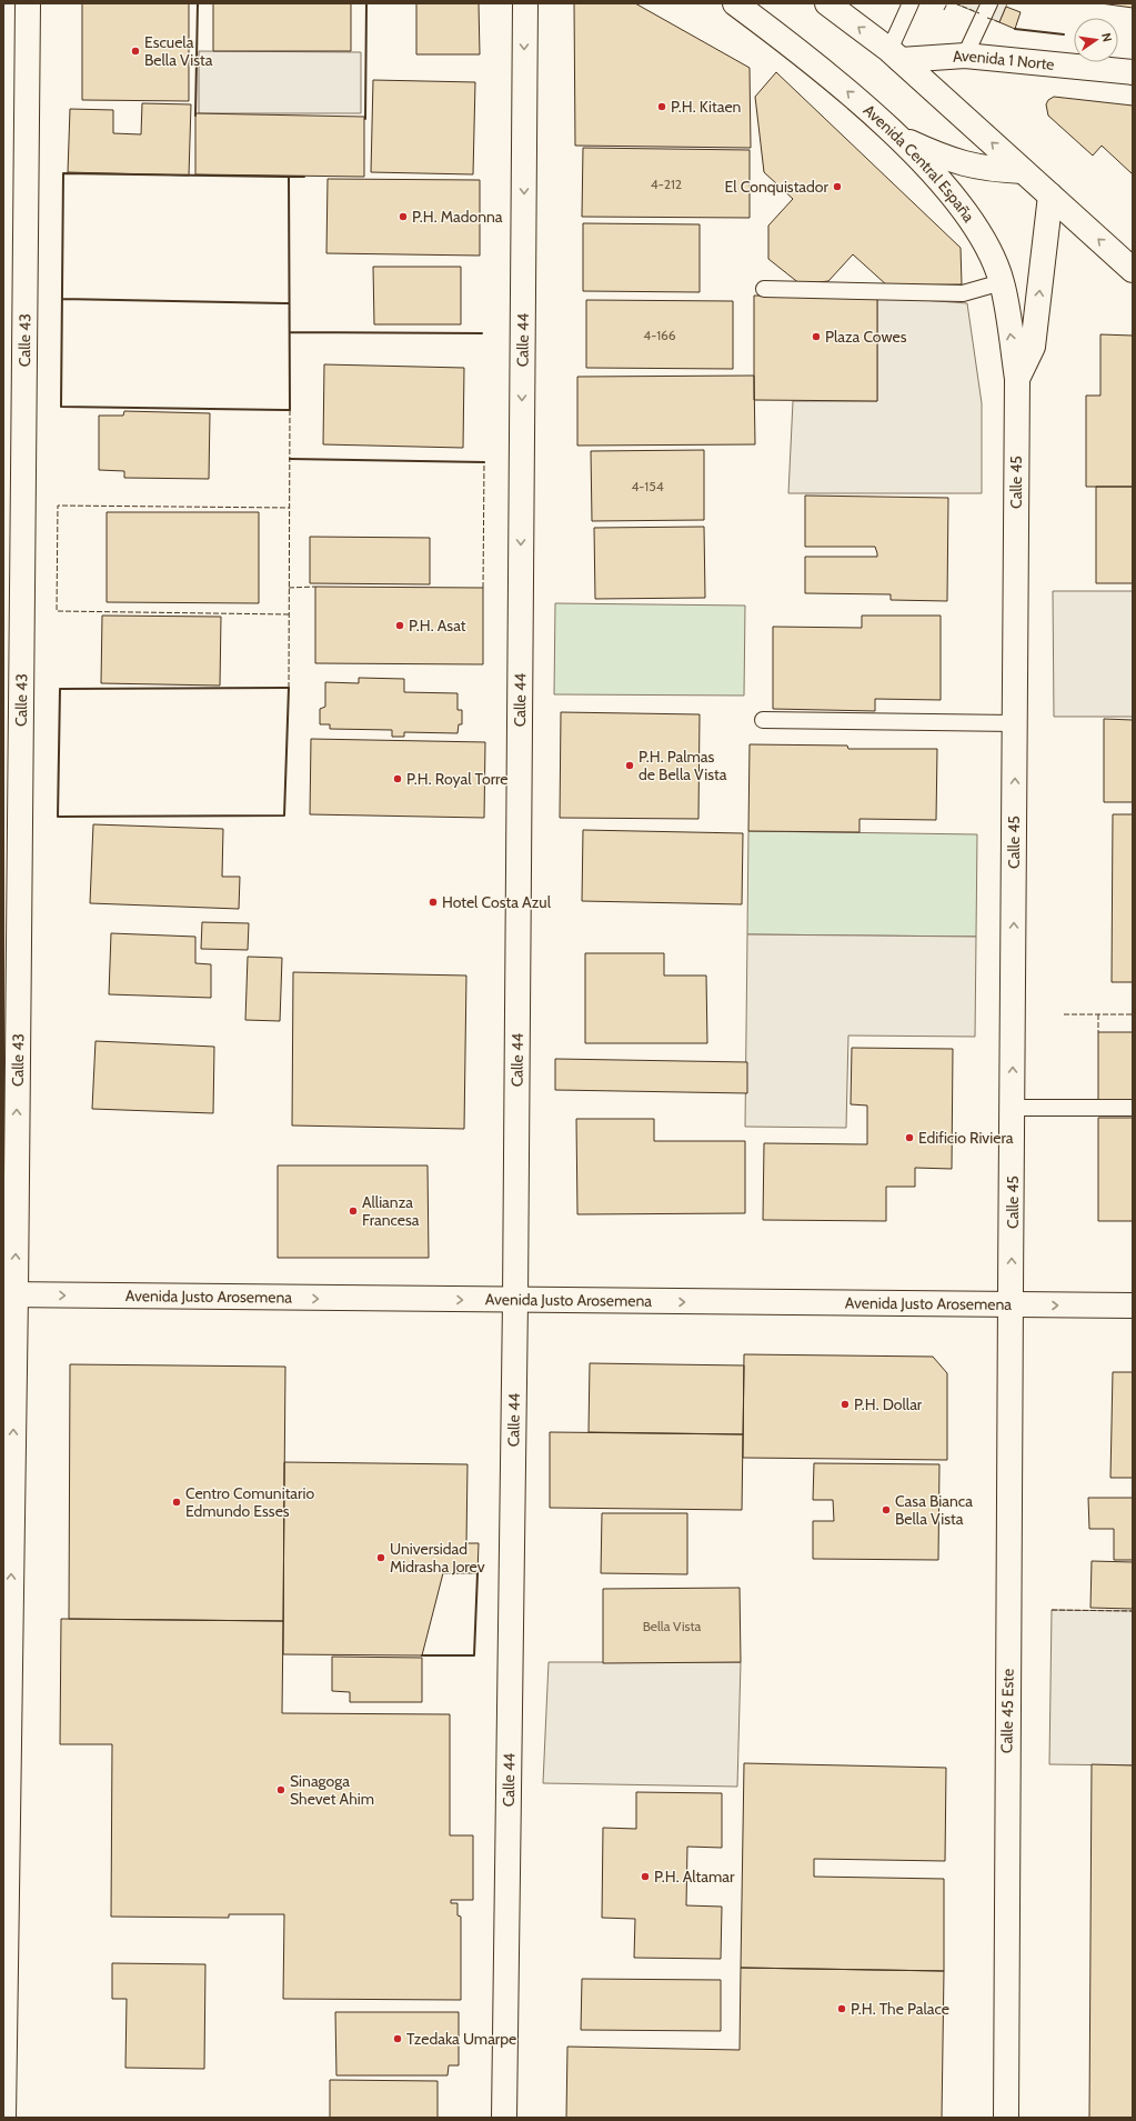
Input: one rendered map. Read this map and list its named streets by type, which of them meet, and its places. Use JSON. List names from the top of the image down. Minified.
{"streets":{"street":["Avenida 1 Norte","Avenida Central España","Calle 43","Calle 44","Calle 45","Avenida Justo Arosemena","Calle 45 Este"]},"crossings":[["Avenida Central España","Calle 45"],["Calle 43","Avenida Justo Arosemena"],["Calle 44","Avenida Justo Arosemena"],["Calle 45","Avenida Justo Arosemena"],["Calle 45","Calle 45 Este"],["Avenida Justo Arosemena","Calle 45 Este"]],"one_way":["Calle 43","Calle 44","Calle 45","Avenida Justo Arosemena"],"places":["Escuela Bella Vista","P.H. Kitaen","El Conquistador","P.H. Madonna","Plaza Cowes","P.H. Asat","P.H. Palmas de Bella Vista","P.H. Royal Torre","Hotel Costa Azul","Edificio Riviera","Allianza Francesa","P.H. Dollar","Centro Comunitario Edmundo Esses","Casa Bianca Bella Vista","Universidad Midrasha Jorev","Sinagoga Shevet Ahim","P.H. Altamar","P.H. The Palace","Tzedaka Umarpe"],"house_numbers":["4-212","4-166","4-154","Bella Vista"],"north":"right"}
